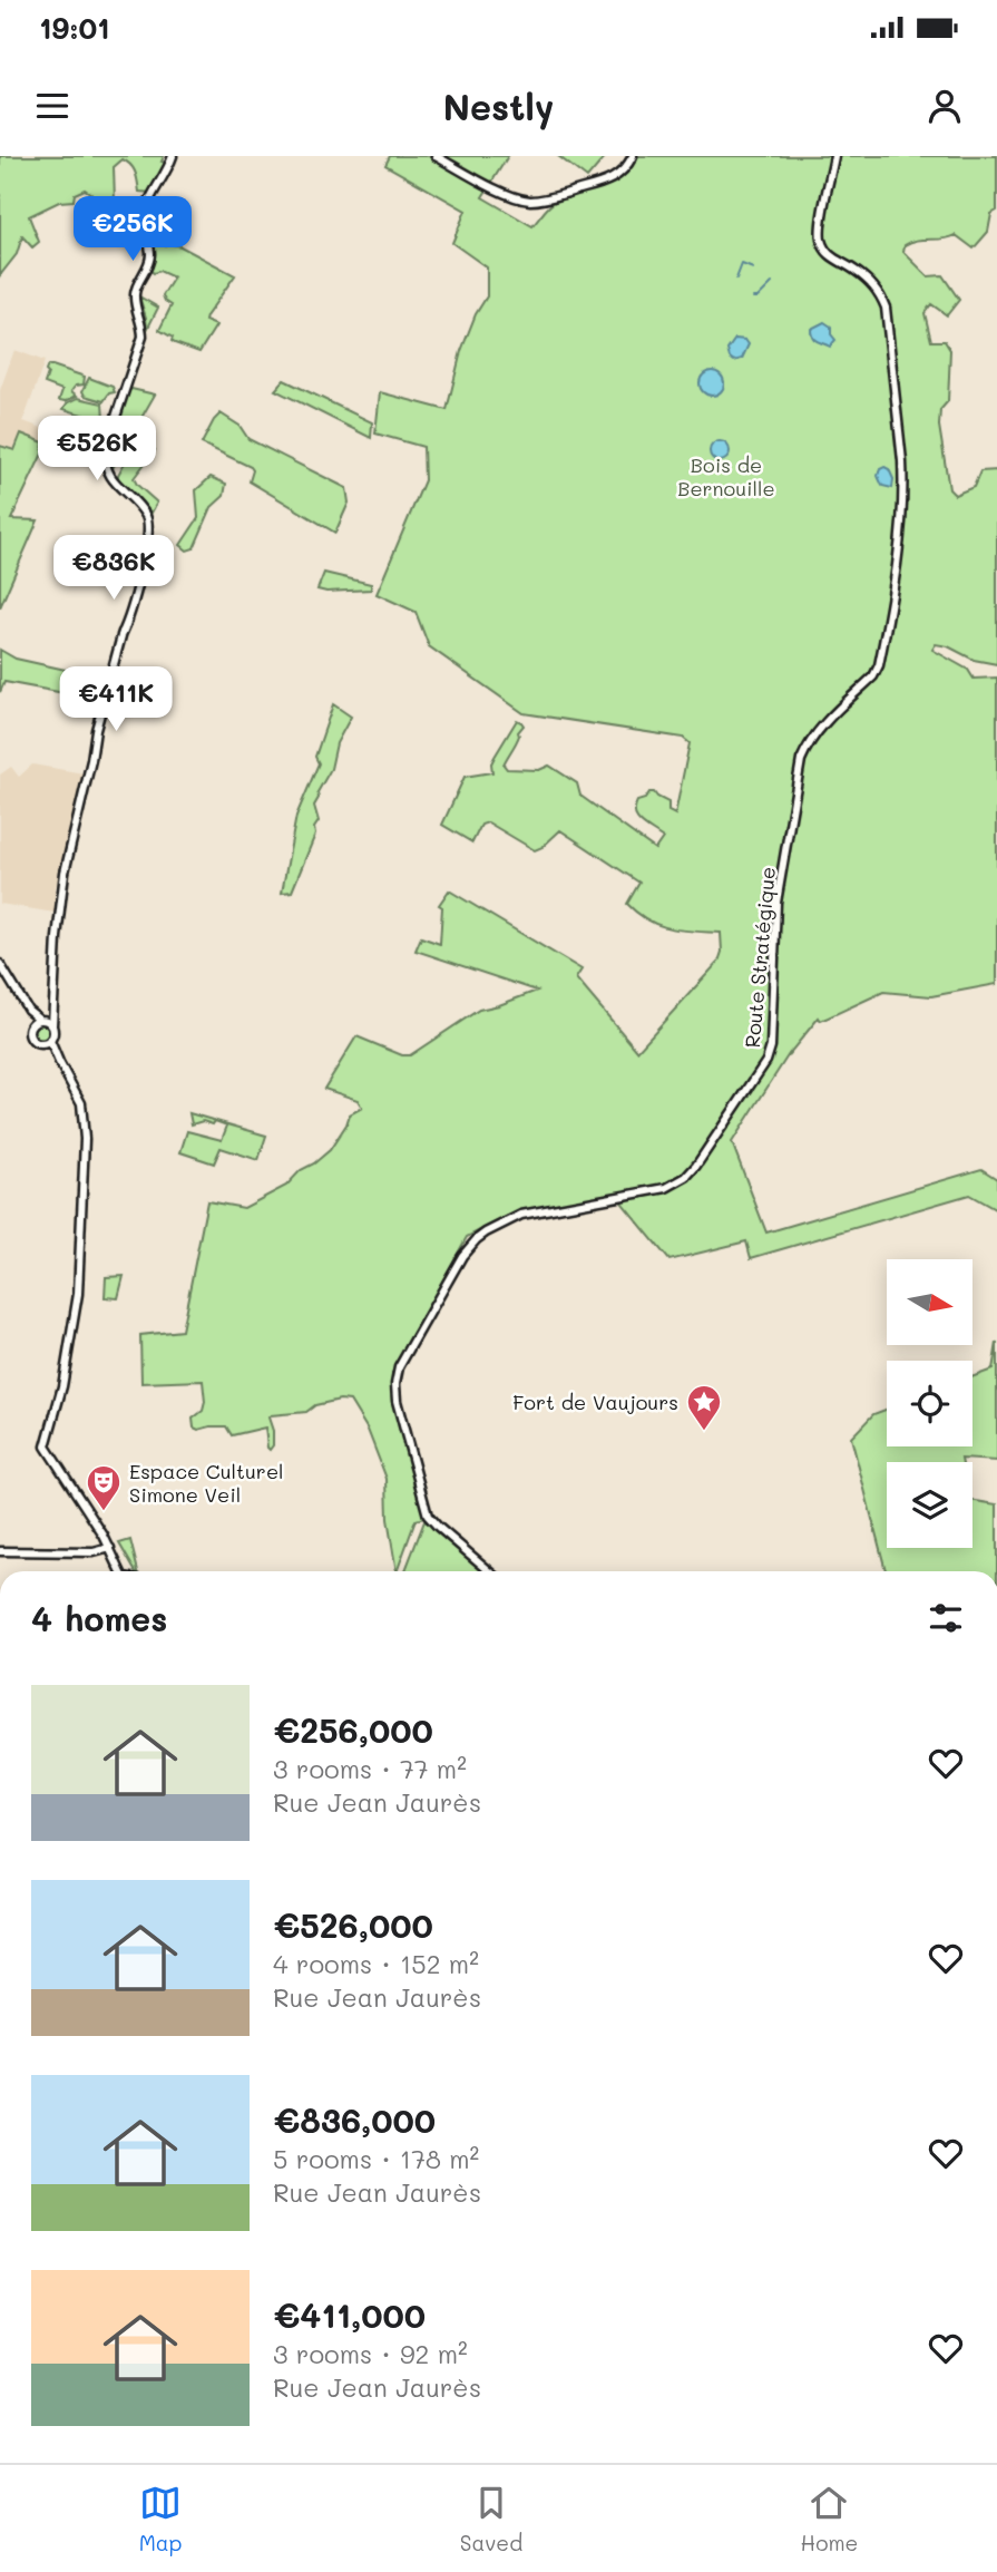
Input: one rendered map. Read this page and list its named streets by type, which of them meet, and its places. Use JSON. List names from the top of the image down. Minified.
{"streets":{"street":["Route Stratégique"]},"parks":["Bois de Bernouille"],"places":{"place":["Fort de Vaujours"],"theatre":["Espace Culturel Simone Veil"]},"north":"right","page":{"status":"19:01","header":"Nestly","price":["€256K","€526K","€836K","€411K"],"heading":"4 homes","list":[{"name":"€256,000","note":"3 rooms · 77 m² · Rue Jean Jaurès"},{"name":"€526,000","note":"4 rooms · 152 m² · Rue Jean Jaurès"},{"name":"€836,000","note":"5 rooms · 178 m² · Rue Jean Jaurès"},{"name":"€411,000","note":"3 rooms · 92 m² · Rue Jean Jaurès"}],"tabs":["Map","Saved","Home"]}}
